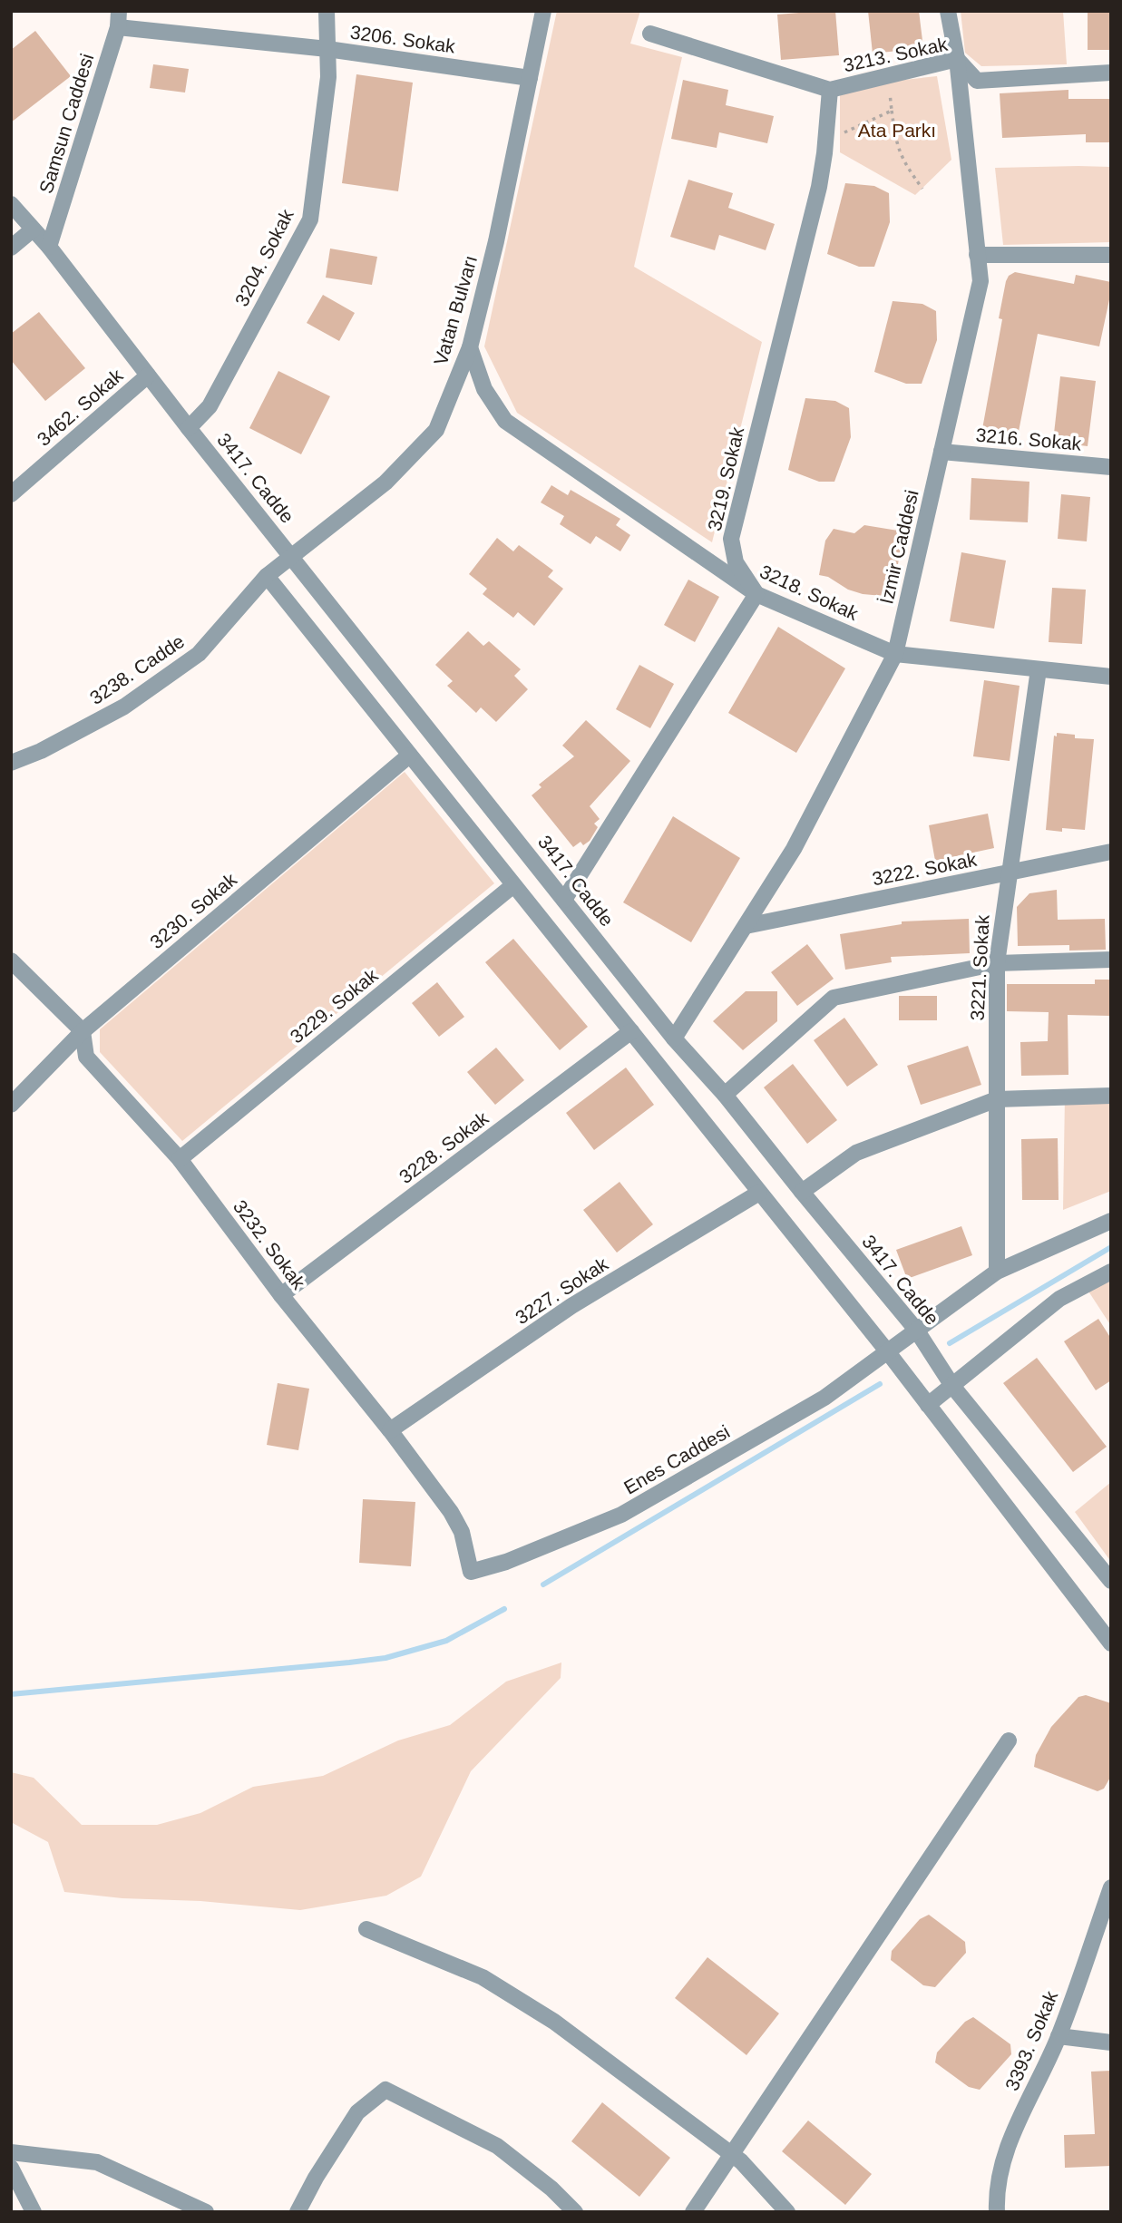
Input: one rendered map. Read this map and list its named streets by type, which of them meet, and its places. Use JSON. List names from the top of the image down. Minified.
{"streets":{"street":["3206. Sokak","3213. Sokak","Samsun Caddesi","3204. Sokak","Vatan Bulvarı","3462. Sokak","3216. Sokak","3417. Cadde","3219. Sokak","İzmir Caddesi","3218. Sokak","3238. Cadde","3222. Sokak","3230. Sokak","3221. Sokak","3229. Sokak","3228. Sokak","3232. Sokak","3227. Sokak","Enes Caddesi","3393. Sokak"]},"crossings":[["3206. Sokak","Samsun Caddesi"],["3206. Sokak","3204. Sokak"],["3206. Sokak","Vatan Bulvarı"],["3213. Sokak","3219. Sokak"],["3213. Sokak","İzmir Caddesi"],["Samsun Caddesi","3417. Cadde"],["3204. Sokak","3417. Cadde"],["Vatan Bulvarı","3417. Cadde"],["Vatan Bulvarı","3218. Sokak"],["Vatan Bulvarı","3238. Cadde"],["3462. Sokak","3417. Cadde"],["3216. Sokak","İzmir Caddesi"],["3417. Cadde","İzmir Caddesi"],["3417. Cadde","3238. Cadde"],["3417. Cadde","Enes Caddesi"],["3219. Sokak","3218. Sokak"],["İzmir Caddesi","3218. Sokak"],["İzmir Caddesi","3222. Sokak"],["3218. Sokak","3221. Sokak"],["3222. Sokak","3221. Sokak"],["3230. Sokak","3232. Sokak"],["3229. Sokak","3232. Sokak"],["3228. Sokak","3232. Sokak"],["3232. Sokak","3227. Sokak"],["3232. Sokak","Enes Caddesi"]],"parks":["Ata Parkı"]}
